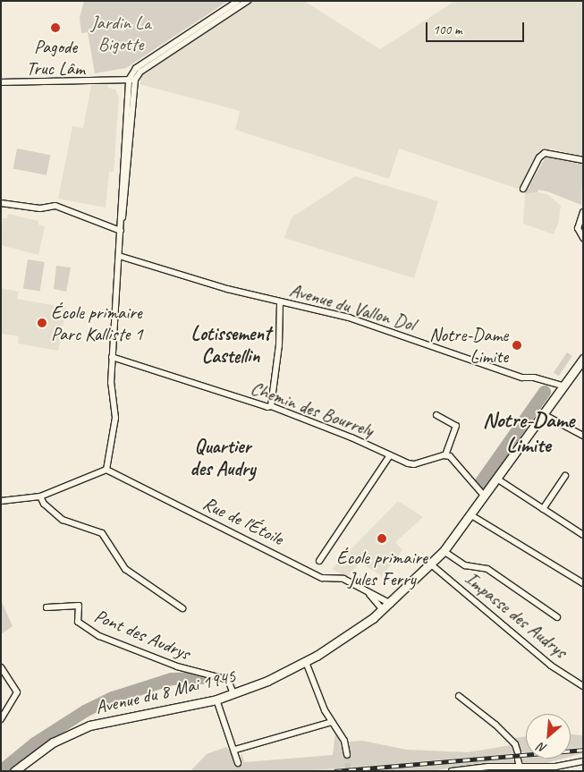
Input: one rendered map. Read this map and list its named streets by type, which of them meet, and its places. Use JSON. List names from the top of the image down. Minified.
{"streets":{"main road":["Avenue du 8 Mai 1945"],"street":["Avenue du Vallon Dol","Chemin des Bourrely","Rue de l'Étoile","Impasse des Audrys","Pont des Audrys"]},"crossings":[["Avenue du Vallon Dol","Avenue du 8 Mai 1945"],["Rue de l'Étoile","Avenue du 8 Mai 1945"],["Impasse des Audrys","Avenue du 8 Mai 1945"],["Pont des Audrys","Avenue du 8 Mai 1945"]],"districts":["Lotissement Castellin","Notre-Dame Limite","Quartier des Audry"],"parks":["Jardin La Bigotte"],"places":["Pagode Truc Lâm","École primaire Parc Kalliste 1","Notre-Dame Limite","École primaire Jules Ferry"],"scale_bar":"100 m","north":"bottom left"}
